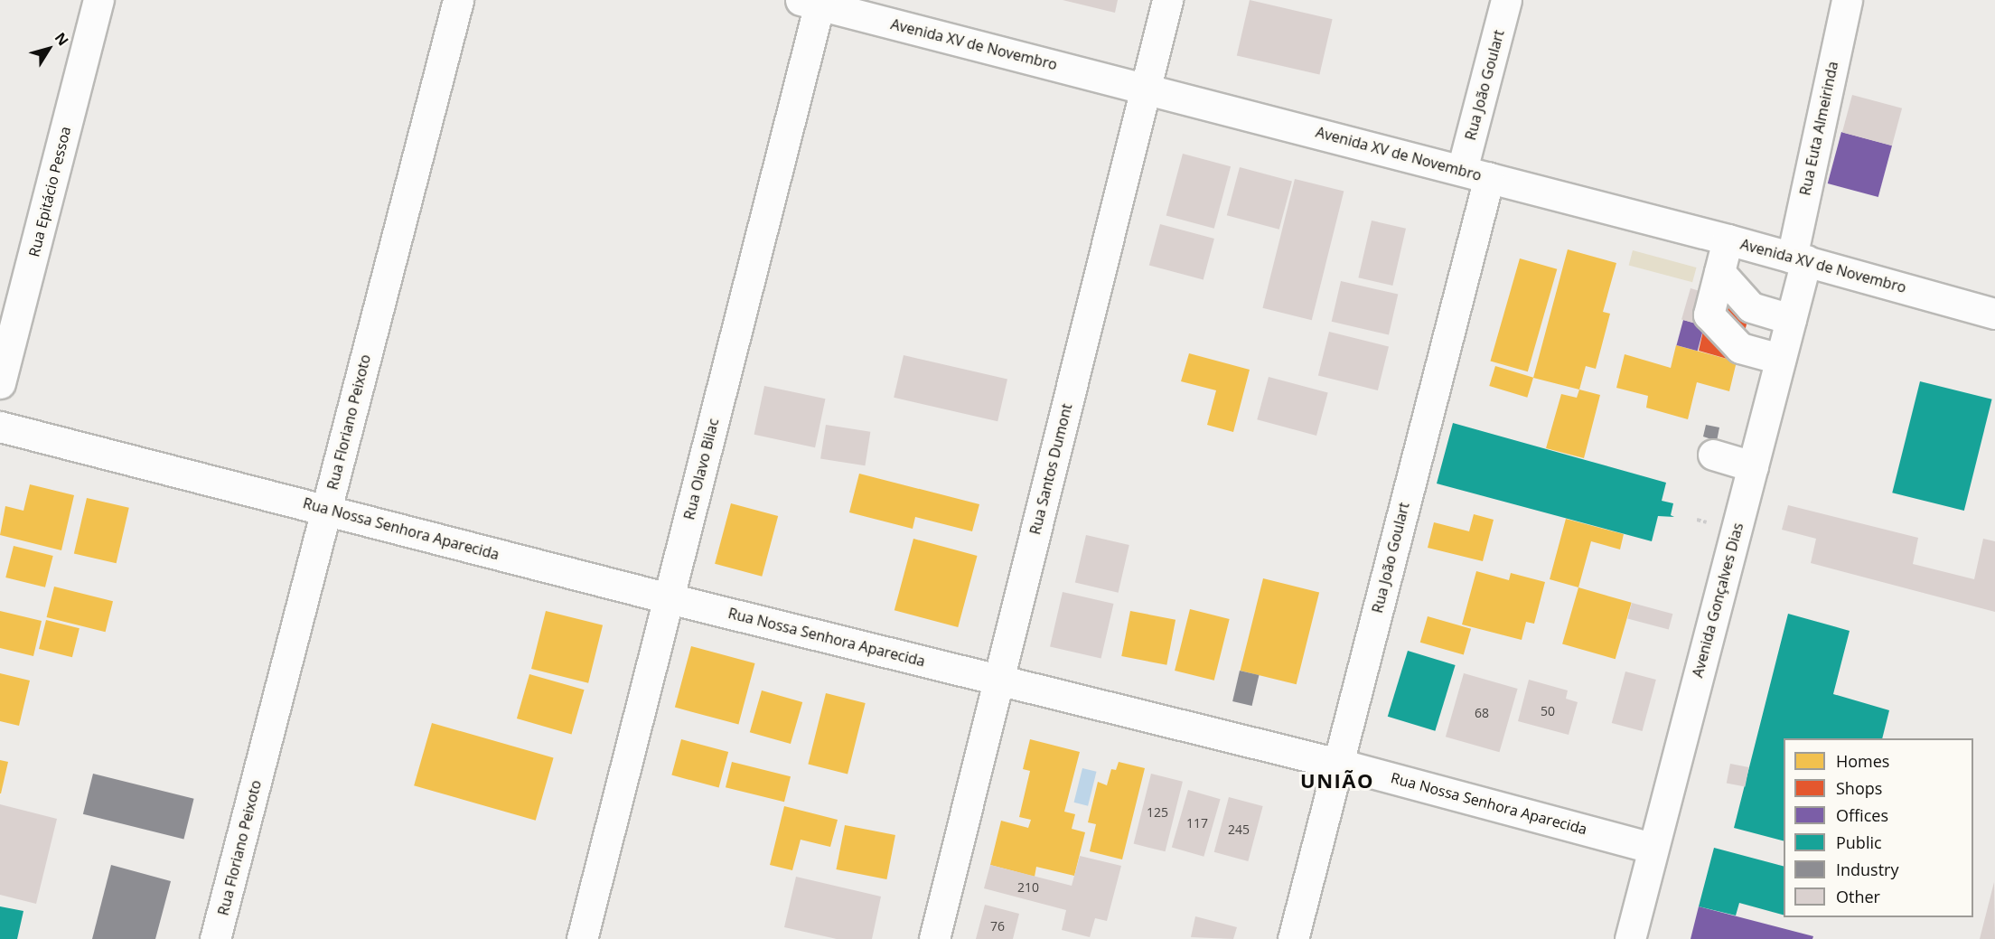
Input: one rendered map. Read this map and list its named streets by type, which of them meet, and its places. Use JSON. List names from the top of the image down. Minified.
{"streets":{"street":["Avenida XV de Novembro","Rua João Goulart","Rua Euta Almeirinda","Rua Epitácio Pessoa","Rua Floriano Peixoto","Rua Olavo Bilac","Rua Santos Dumont","Rua Nossa Senhora Aparecida","Avenida Gonçalves Dias"]},"crossings":[["Avenida XV de Novembro","Rua João Goulart"],["Avenida XV de Novembro","Rua Euta Almeirinda"],["Avenida XV de Novembro","Rua Olavo Bilac"],["Avenida XV de Novembro","Rua Santos Dumont"],["Avenida XV de Novembro","Avenida Gonçalves Dias"],["Rua João Goulart","Rua Nossa Senhora Aparecida"],["Rua Euta Almeirinda","Avenida Gonçalves Dias"],["Rua Floriano Peixoto","Rua Nossa Senhora Aparecida"],["Rua Olavo Bilac","Rua Nossa Senhora Aparecida"],["Rua Santos Dumont","Rua Nossa Senhora Aparecida"],["Rua Nossa Senhora Aparecida","Avenida Gonçalves Dias"]],"districts":["UNIÃO"],"house_numbers":["50","68","125","117","245","210","76"],"legend":["Homes","Shops","Offices","Public","Industry","Other"],"north":"top right"}
